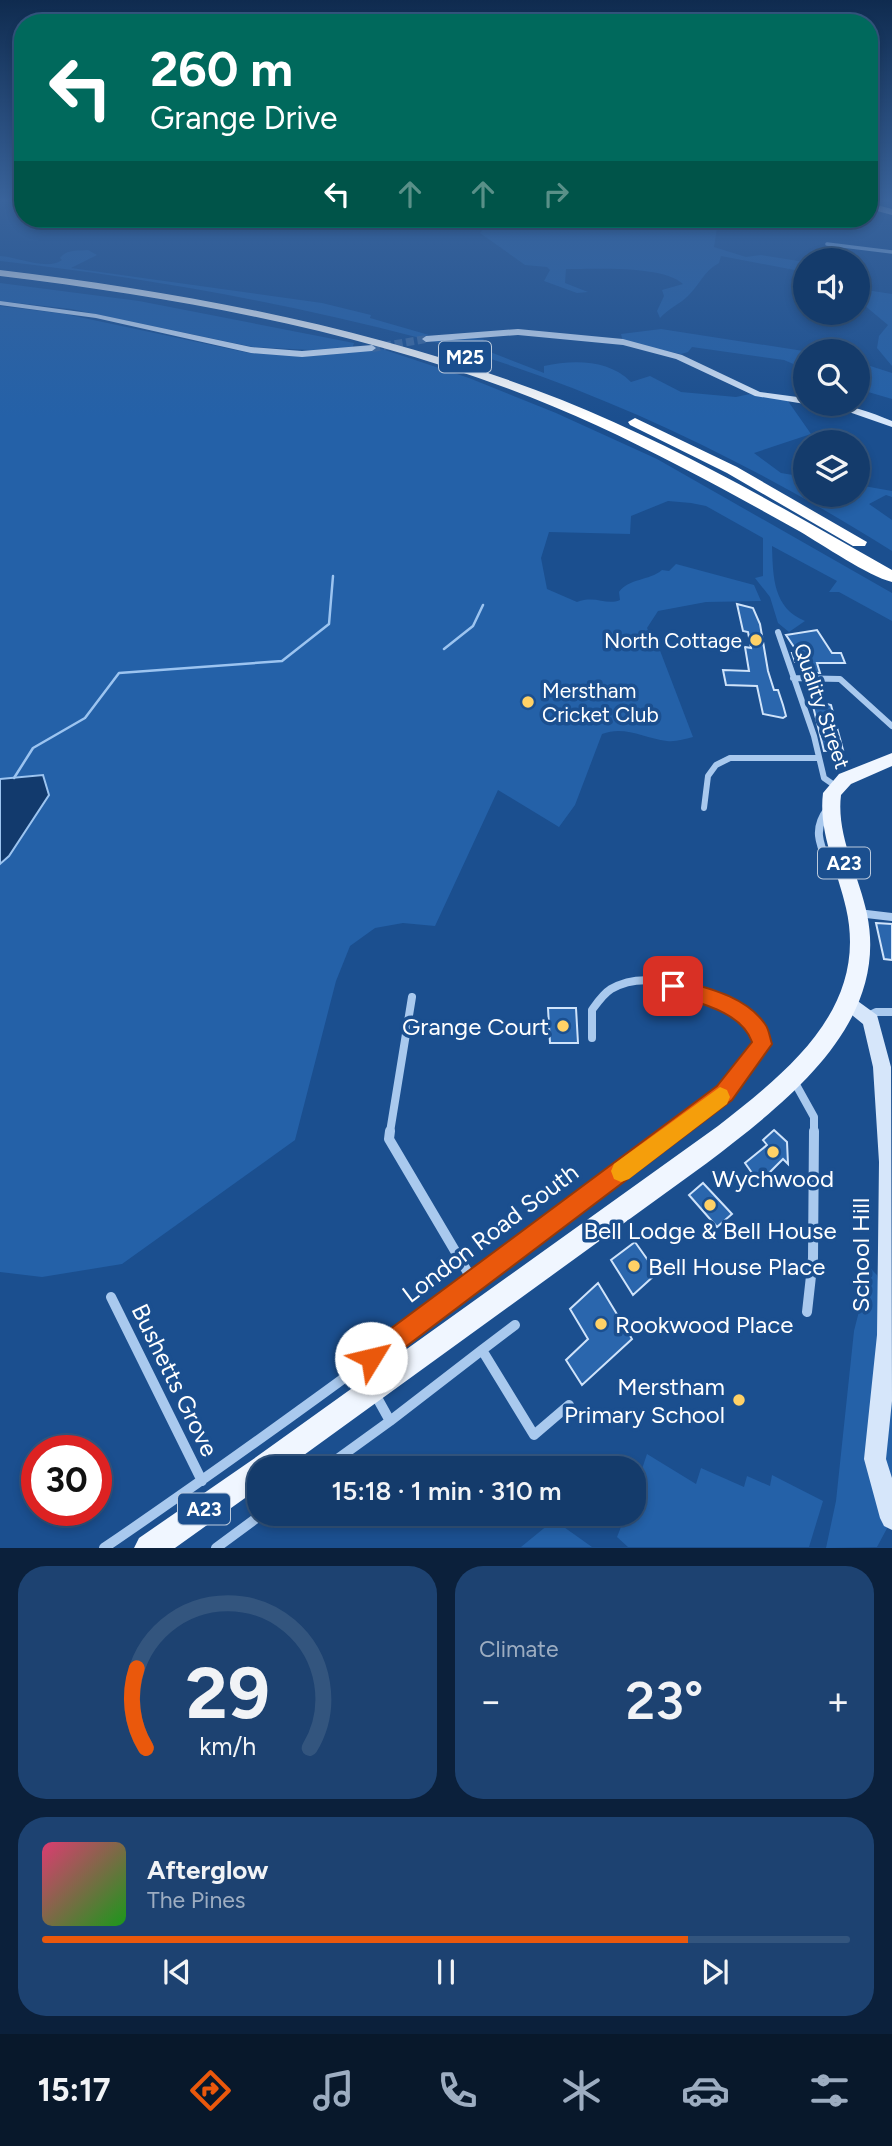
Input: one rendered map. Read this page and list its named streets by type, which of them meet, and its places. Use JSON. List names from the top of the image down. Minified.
{"streets":{"highway":["M25"],"main road":["A23","London Road South"],"street":["Quality Street","School Hill","Bushetts Grove"]},"crossings":[["Quality Street","A23"],["A23","London Road South"],["A23","School Hill"],["London Road South","School Hill"],["London Road South","Bushetts Grove"]],"places":["North Cottage","Merstham Cricket Club","Grange Court","Wychwood","Bell Lodge & Bell House","Bell House Place","Rookwood Place","Merstham Primary School"],"page":{"turn":["260 m","Grange Drive"],"limit":"30","trip":"15:18 · 1 min · 310 m","tile":"Climate","heat":["−","23°","+"],"song":["Afterglow","The Pines"],"tabs":"15:17","gauge":["29","km/h"]}}
